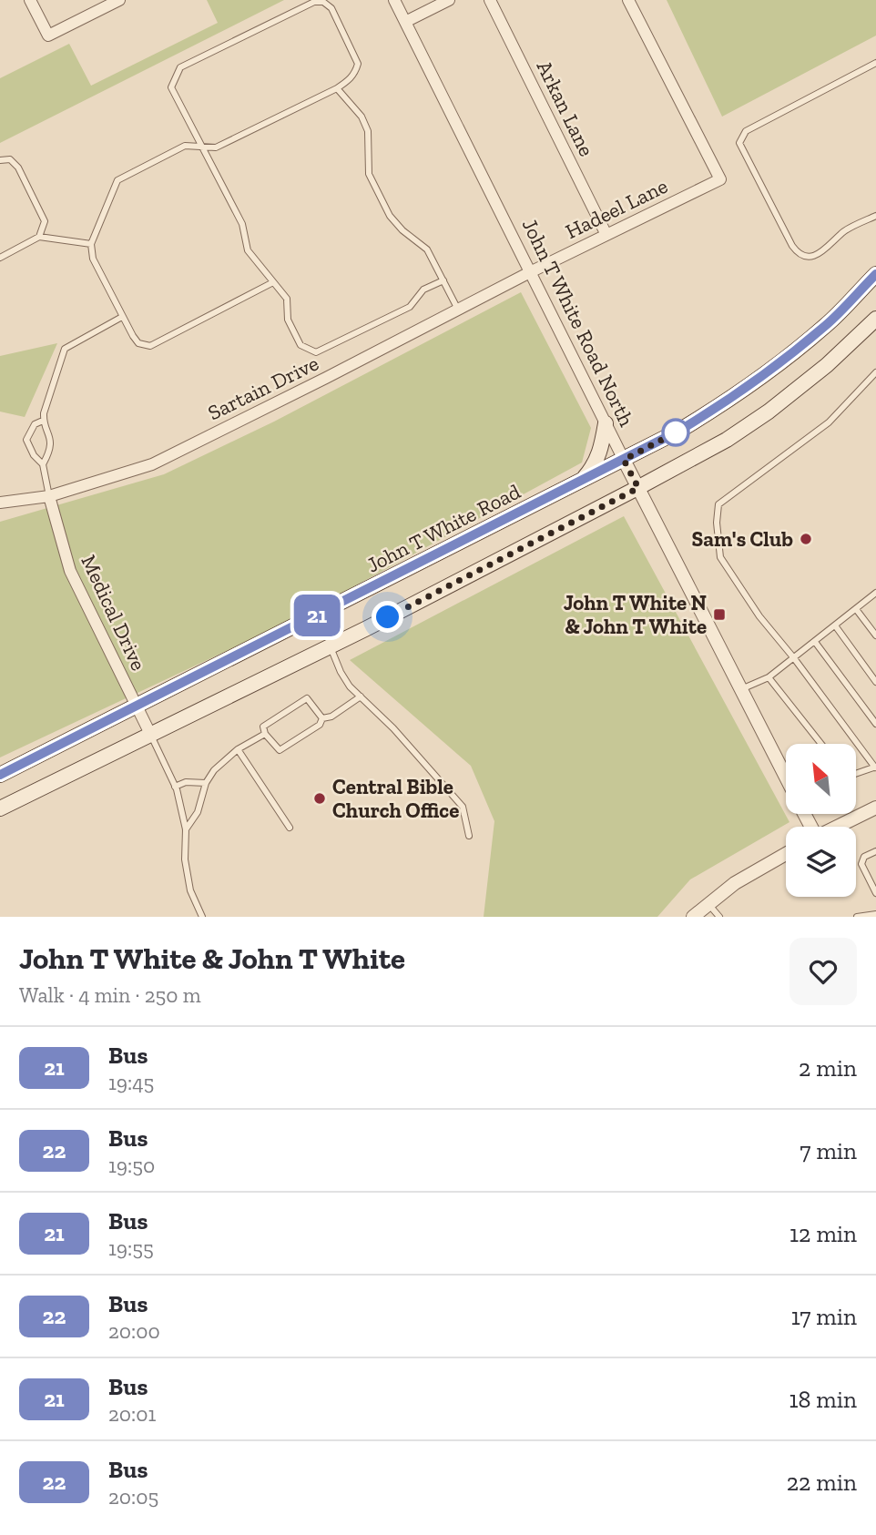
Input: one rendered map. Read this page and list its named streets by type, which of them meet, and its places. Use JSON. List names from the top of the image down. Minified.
{"streets":{"main road":["John T White Road"],"street":["Arkan Lane","Hadeel Lane","John T White Road North","Sartain Drive","Medical Drive"]},"crossings":[["Arkan Lane","Hadeel Lane"],["Hadeel Lane","John T White Road North"],["Hadeel Lane","Sartain Drive"],["John T White Road North","Sartain Drive"],["John T White Road North","John T White Road"],["Sartain Drive","Medical Drive"],["John T White Road","Medical Drive"]],"places":{"other":["Sam's Club","Central Bible Church Office"],"transit":["John T White N & John T White"]},"lines":["bus line 21"],"north":"top left","page":{"on_map":"21","heading":["John T White & John T White","Walk · 4 min · 250 m"],"list":[{"mark":"21","name":"Bus","note":"19:45","value":"2 min"},{"mark":"22","name":"Bus","note":"19:50","value":"7 min"},{"mark":"21","name":"Bus","note":"19:55","value":"12 min"},{"mark":"22","name":"Bus","note":"20:00","value":"17 min"},{"mark":"21","name":"Bus","note":"20:01","value":"18 min"},{"mark":"22","name":"Bus","note":"20:05","value":"22 min"}]}}
